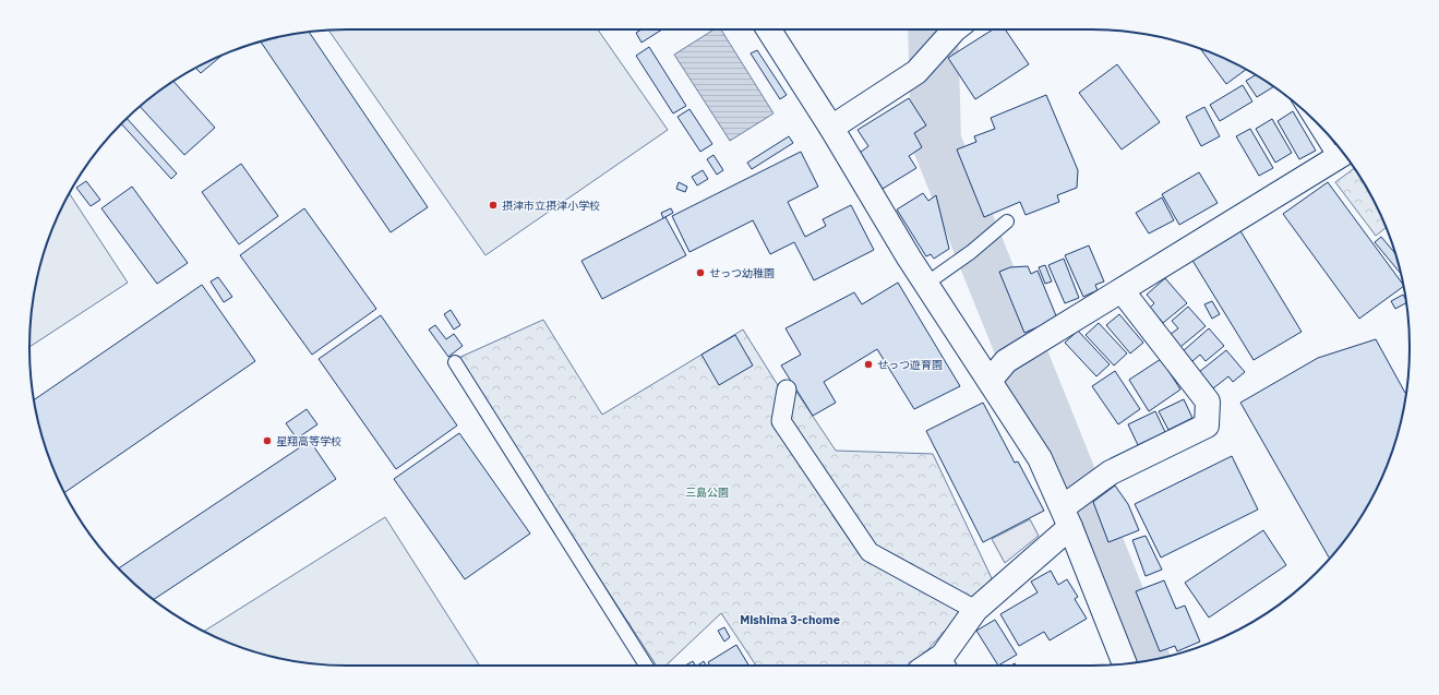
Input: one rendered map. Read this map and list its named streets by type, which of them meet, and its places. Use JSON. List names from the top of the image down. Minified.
{"districts":["Mishima 3-chome"],"parks":["三島公園"],"places":["摂津市立摂津小学校","せっつ幼稚園","せっつ遊育園","星翔高等学校"]}
